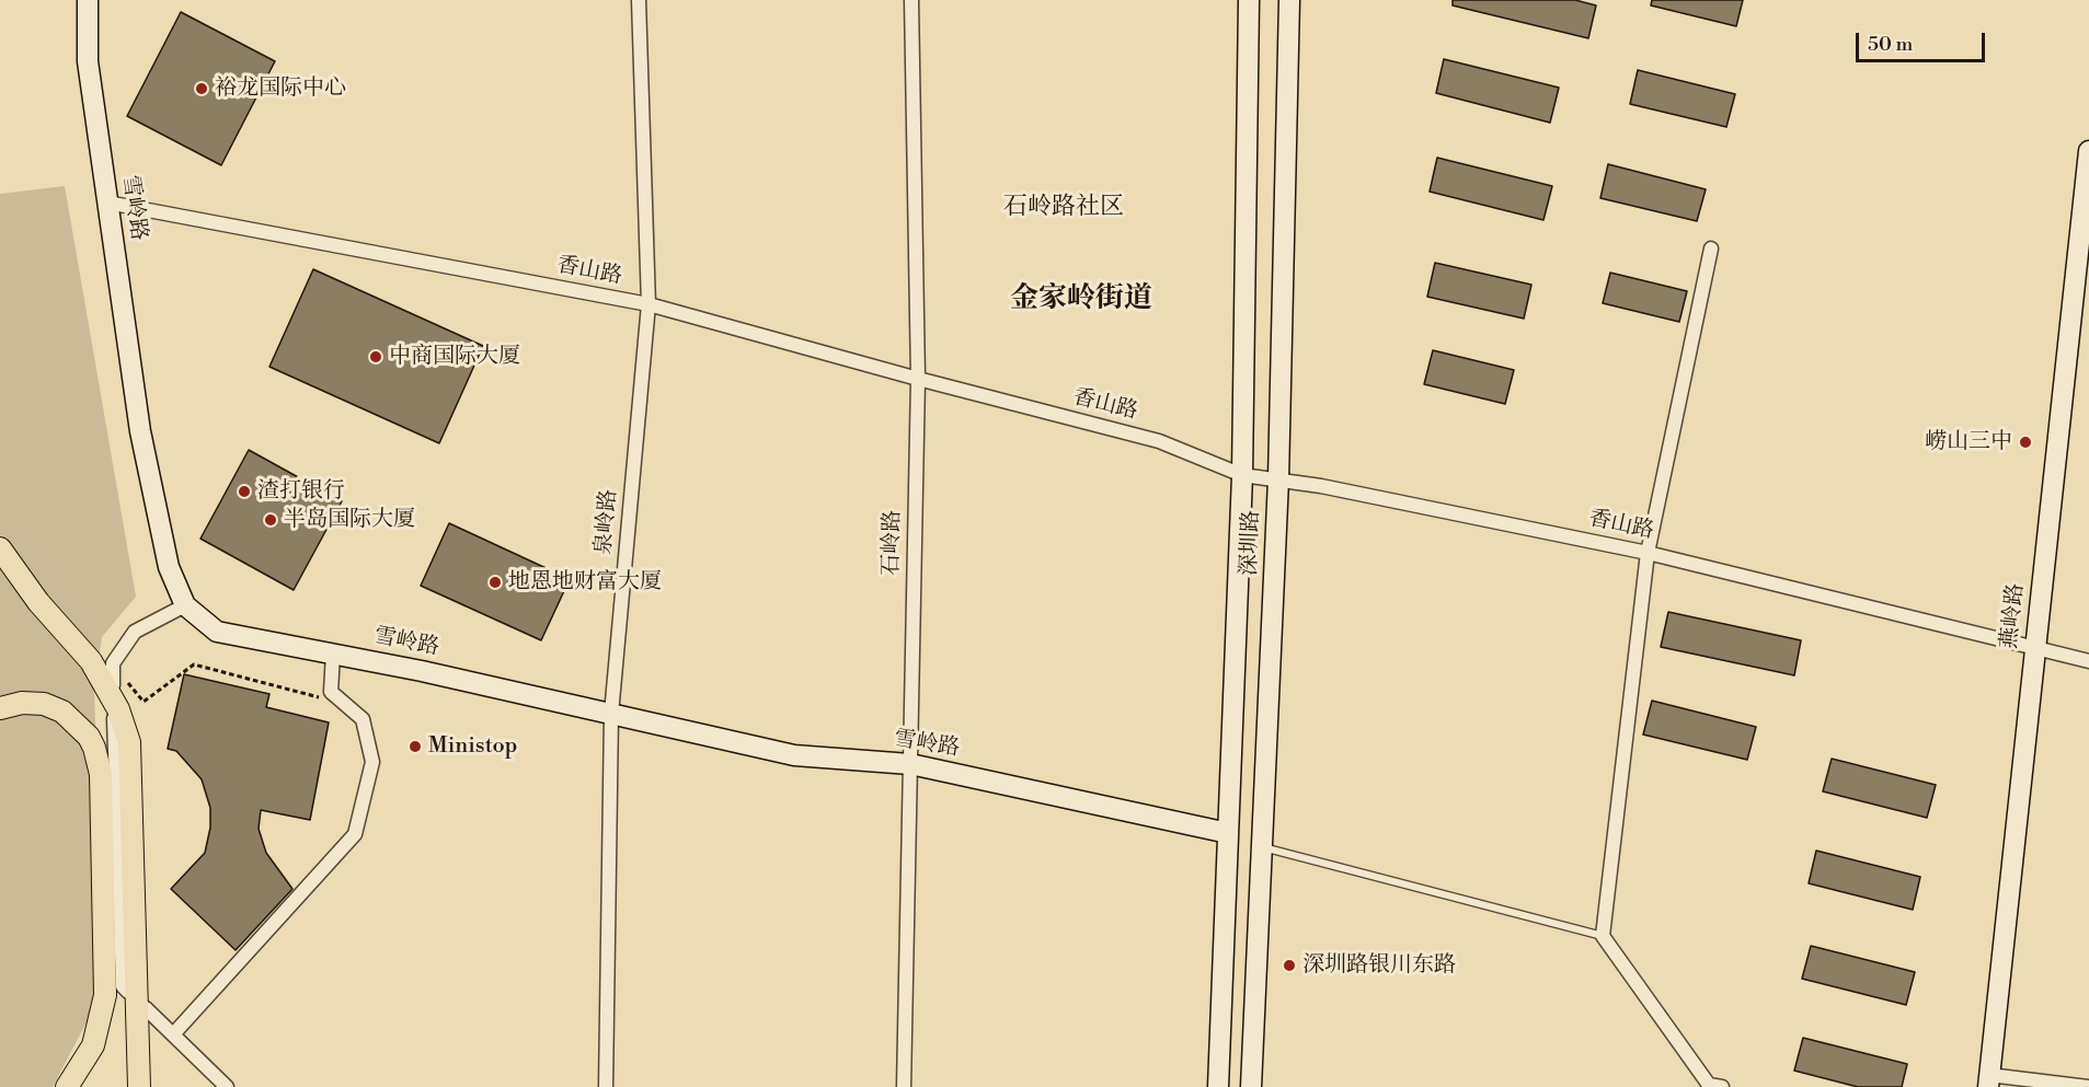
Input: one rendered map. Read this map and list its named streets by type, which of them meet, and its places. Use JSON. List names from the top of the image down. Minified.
{"streets":{"street":["雪岭路","香山路","泉岭路","石岭路","深圳路","燕岭路"]},"crossings":[["雪岭路","香山路"],["雪岭路","泉岭路"],["雪岭路","石岭路"],["雪岭路","深圳路"],["香山路","泉岭路"],["香山路","石岭路"],["香山路","深圳路"],["香山路","燕岭路"]],"districts":["石岭路社区","金家岭街道"],"places":["裕龙国际中心","中商国际大厦","崂山三中","渣打银行","半岛国际大厦","地恩地财富大厦","Ministop","深圳路银川东路"],"scale_bar":"50 m"}
